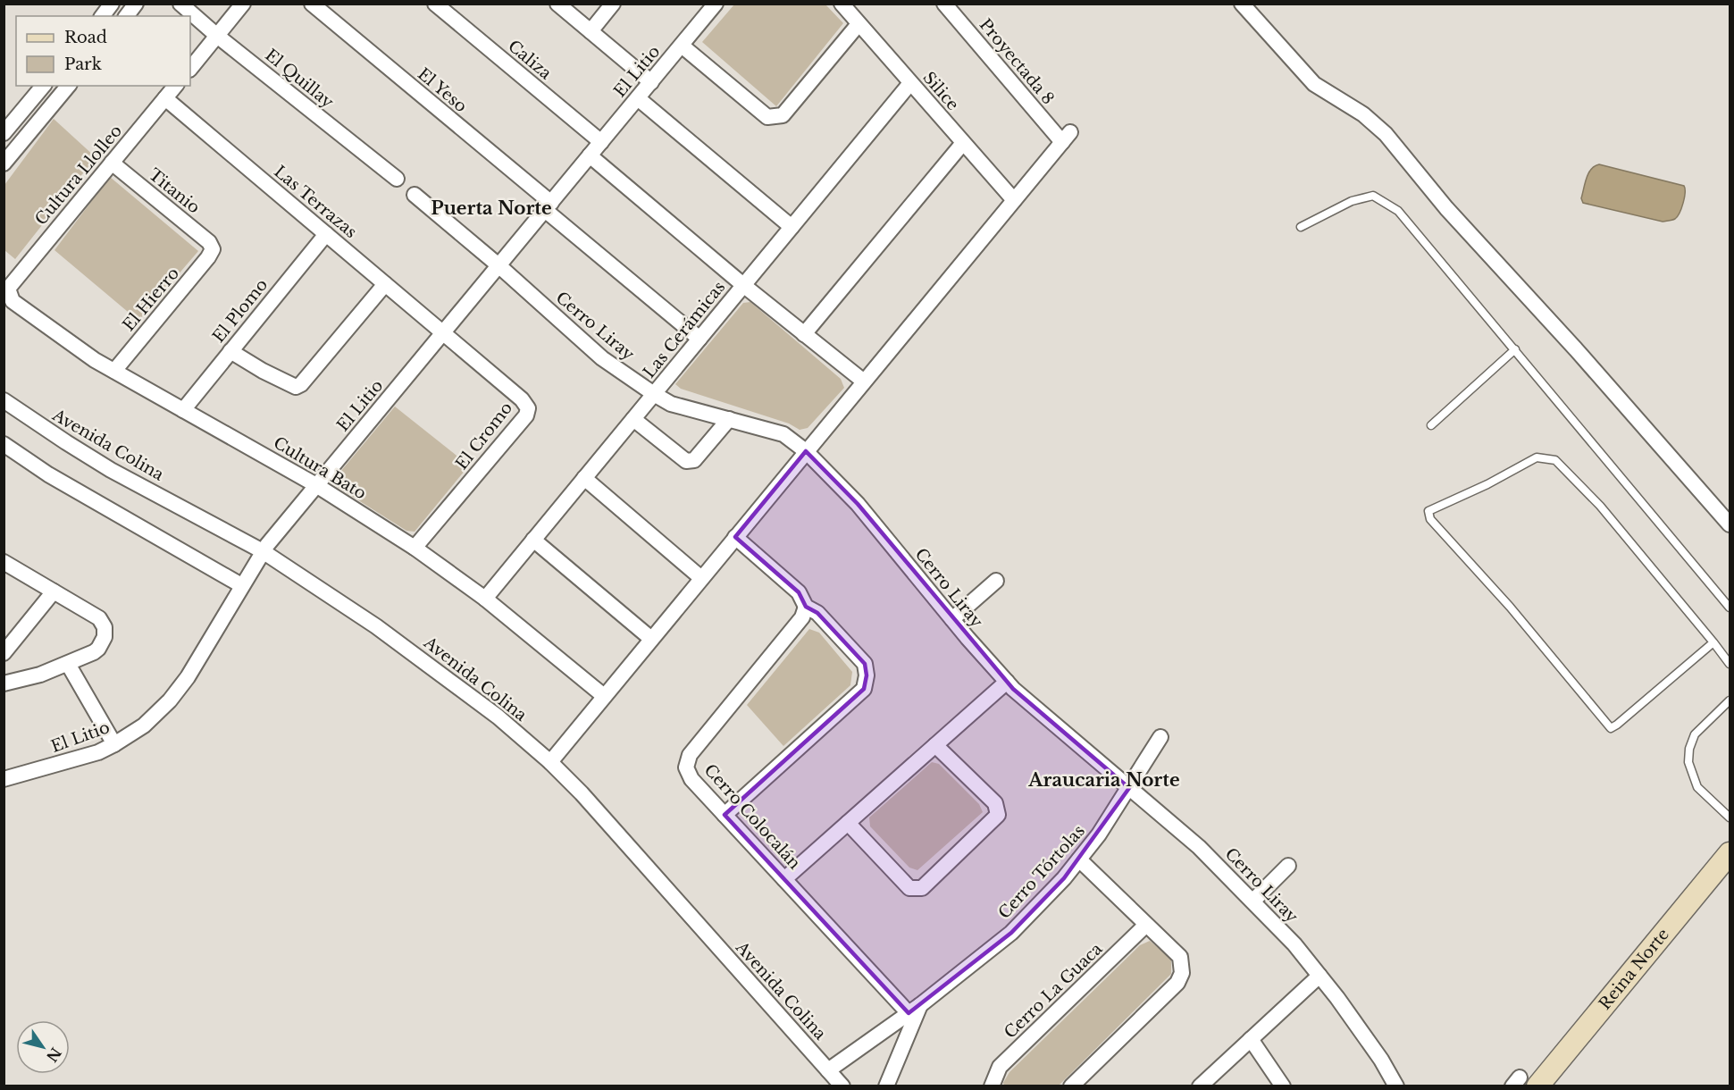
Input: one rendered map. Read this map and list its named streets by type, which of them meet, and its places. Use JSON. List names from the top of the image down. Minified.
{"streets":{"street":["Caliza","Proyectada 8","El Litio","El Quillay","El Yeso","Silice","Cultura Llolleo","Titanio","Las Terrazas","El Hierro","El Plomo","Cerro Liray","Las Cerámicas","El Cromo","Avenida Colina","Cultura Bato","Cerro Colocalán","Cerro Tórtolas","Reina Norte","Cerro La Guaca"]},"crossings":[["Caliza","El Litio"],["Proyectada 8","Silice"],["El Litio","El Yeso"],["El Litio","Las Terrazas"],["El Litio","Cerro Liray"],["El Litio","El Cromo"],["El Litio","Avenida Colina"],["El Litio","Cultura Bato"],["El Yeso","Las Cerámicas"],["Silice","Las Cerámicas"],["Cultura Llolleo","Titanio"],["Cultura Llolleo","Las Terrazas"],["Cultura Llolleo","Cultura Bato"],["Titanio","El Hierro"],["Las Terrazas","El Plomo"],["Las Terrazas","El Cromo"],["El Hierro","Cultura Bato"],["El Plomo","Cultura Bato"],["Cerro Liray","Las Cerámicas"],["Cerro Liray","Cerro Tórtolas"],["Las Cerámicas","Cultura Bato"],["El Cromo","Cultura Bato"],["Avenida Colina","Cerro Tórtolas"],["Cerro Colocalán","Cerro Tórtolas"]],"districts":["Puerta Norte","Araucaria Norte"],"legend":["Road","Park"],"north":"bottom right"}
